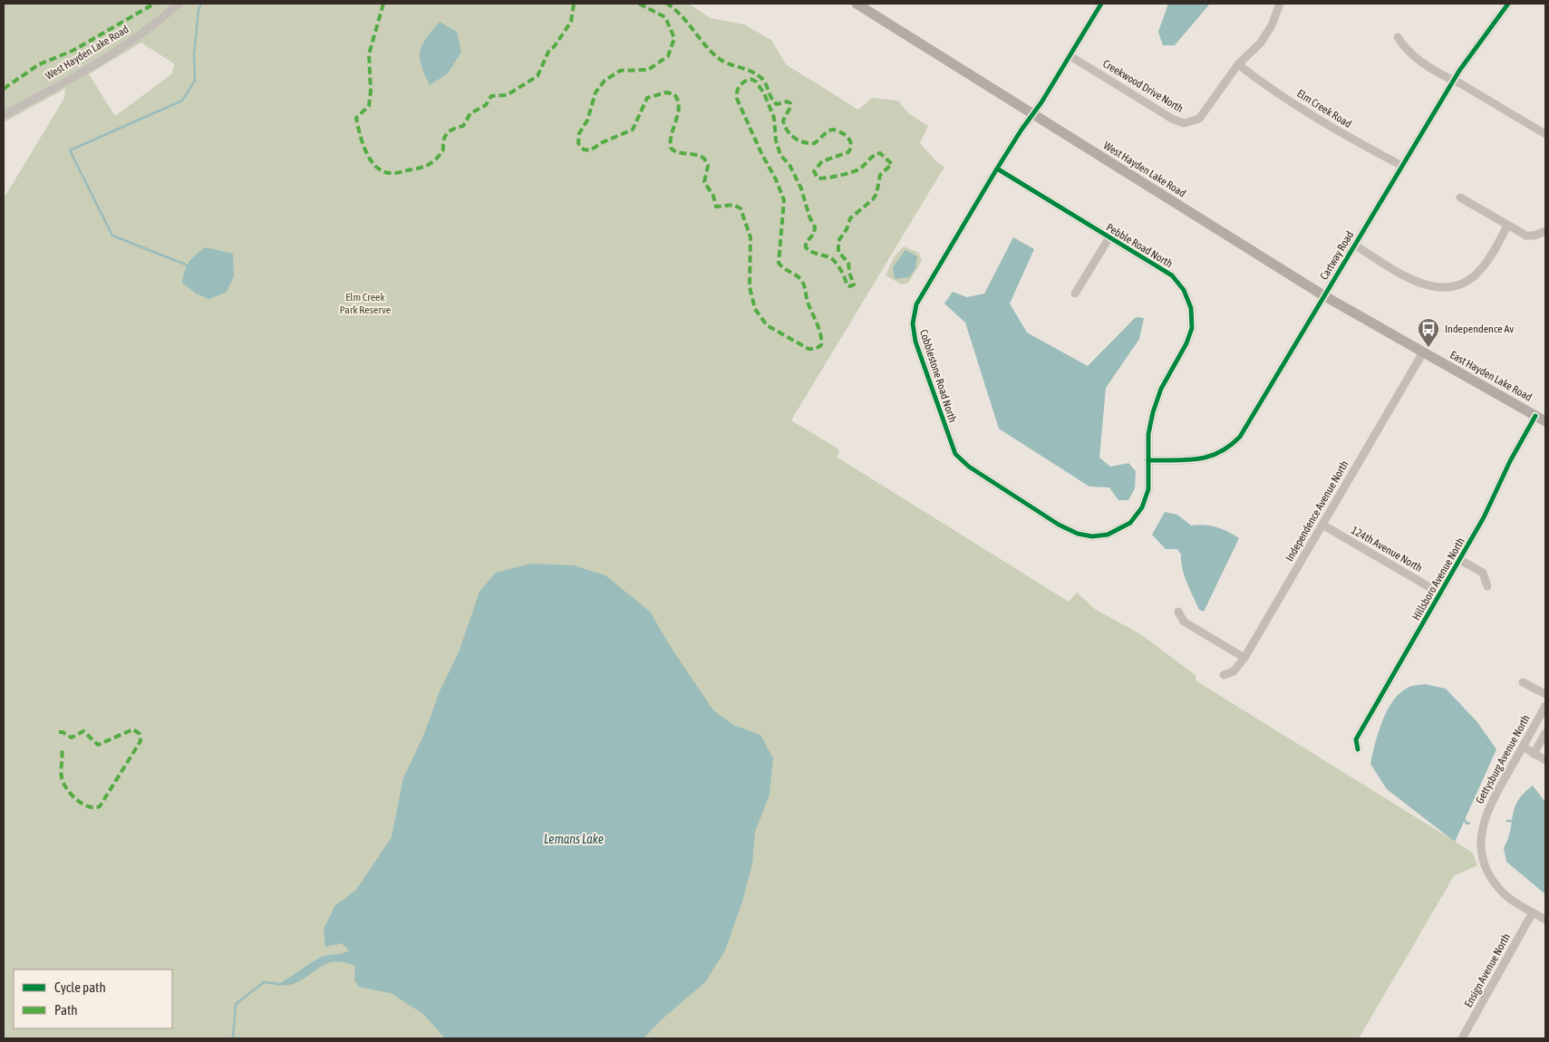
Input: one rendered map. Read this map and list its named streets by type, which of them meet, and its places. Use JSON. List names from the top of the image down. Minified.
{"streets":{"main road":["West Hayden Lake Road","East Hayden Lake Road"],"street":["Creekwood Drive North","Elm Creek Road","Pebble Road North","Cartway Road","Cobblestone Road North","Independence Avenue North","124th Avenue North","Hillsboro Avenue North","Gettysburg Avenue North","Ensign Avenue North"]},"crossings":[["West Hayden Lake Road","Cartway Road"],["West Hayden Lake Road","Cobblestone Road North"],["West Hayden Lake Road","East Hayden Lake Road"],["West Hayden Lake Road","Independence Avenue North"],["Creekwood Drive North","Elm Creek Road"],["Creekwood Drive North","Cobblestone Road North"],["Elm Creek Road","Cartway Road"],["Pebble Road North","Cartway Road"],["Pebble Road North","Cobblestone Road North"],["Cartway Road","Cobblestone Road North"],["East Hayden Lake Road","Independence Avenue North"],["East Hayden Lake Road","Hillsboro Avenue North"],["Independence Avenue North","124th Avenue North"],["124th Avenue North","Hillsboro Avenue North"],["Gettysburg Avenue North","Ensign Avenue North"]],"water":["Lemans Lake"],"parks":["Elm Creek Park Reserve"],"places":{"bus stop":["Independence Av"]},"legend":["Cycle path","Path"]}
